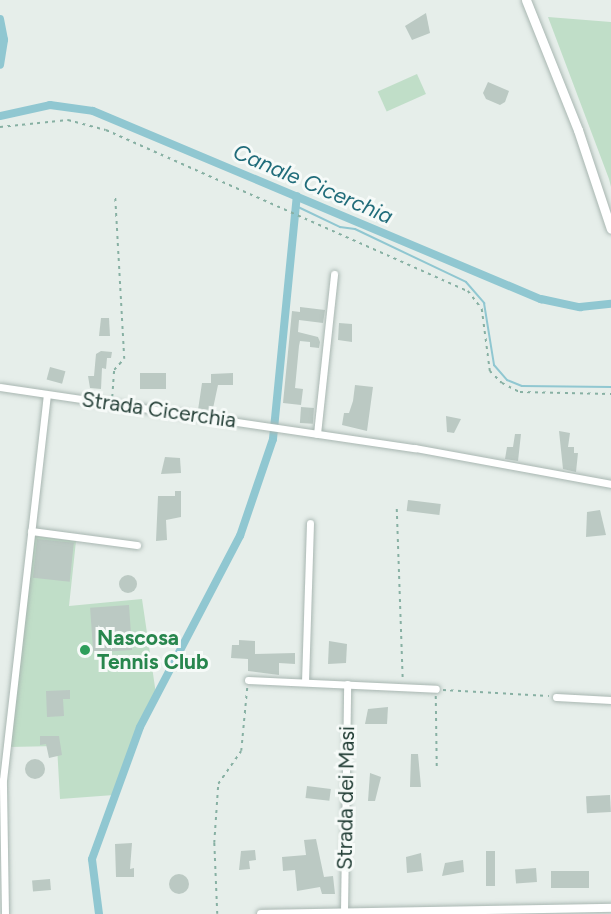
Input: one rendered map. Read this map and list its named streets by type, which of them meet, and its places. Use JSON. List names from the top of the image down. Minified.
{"streets":{"street":["Strada Cicerchia","Strada dei Masi"]},"water":["Canale Cicerchia"],"places":["Nascosa Tennis Club"]}
